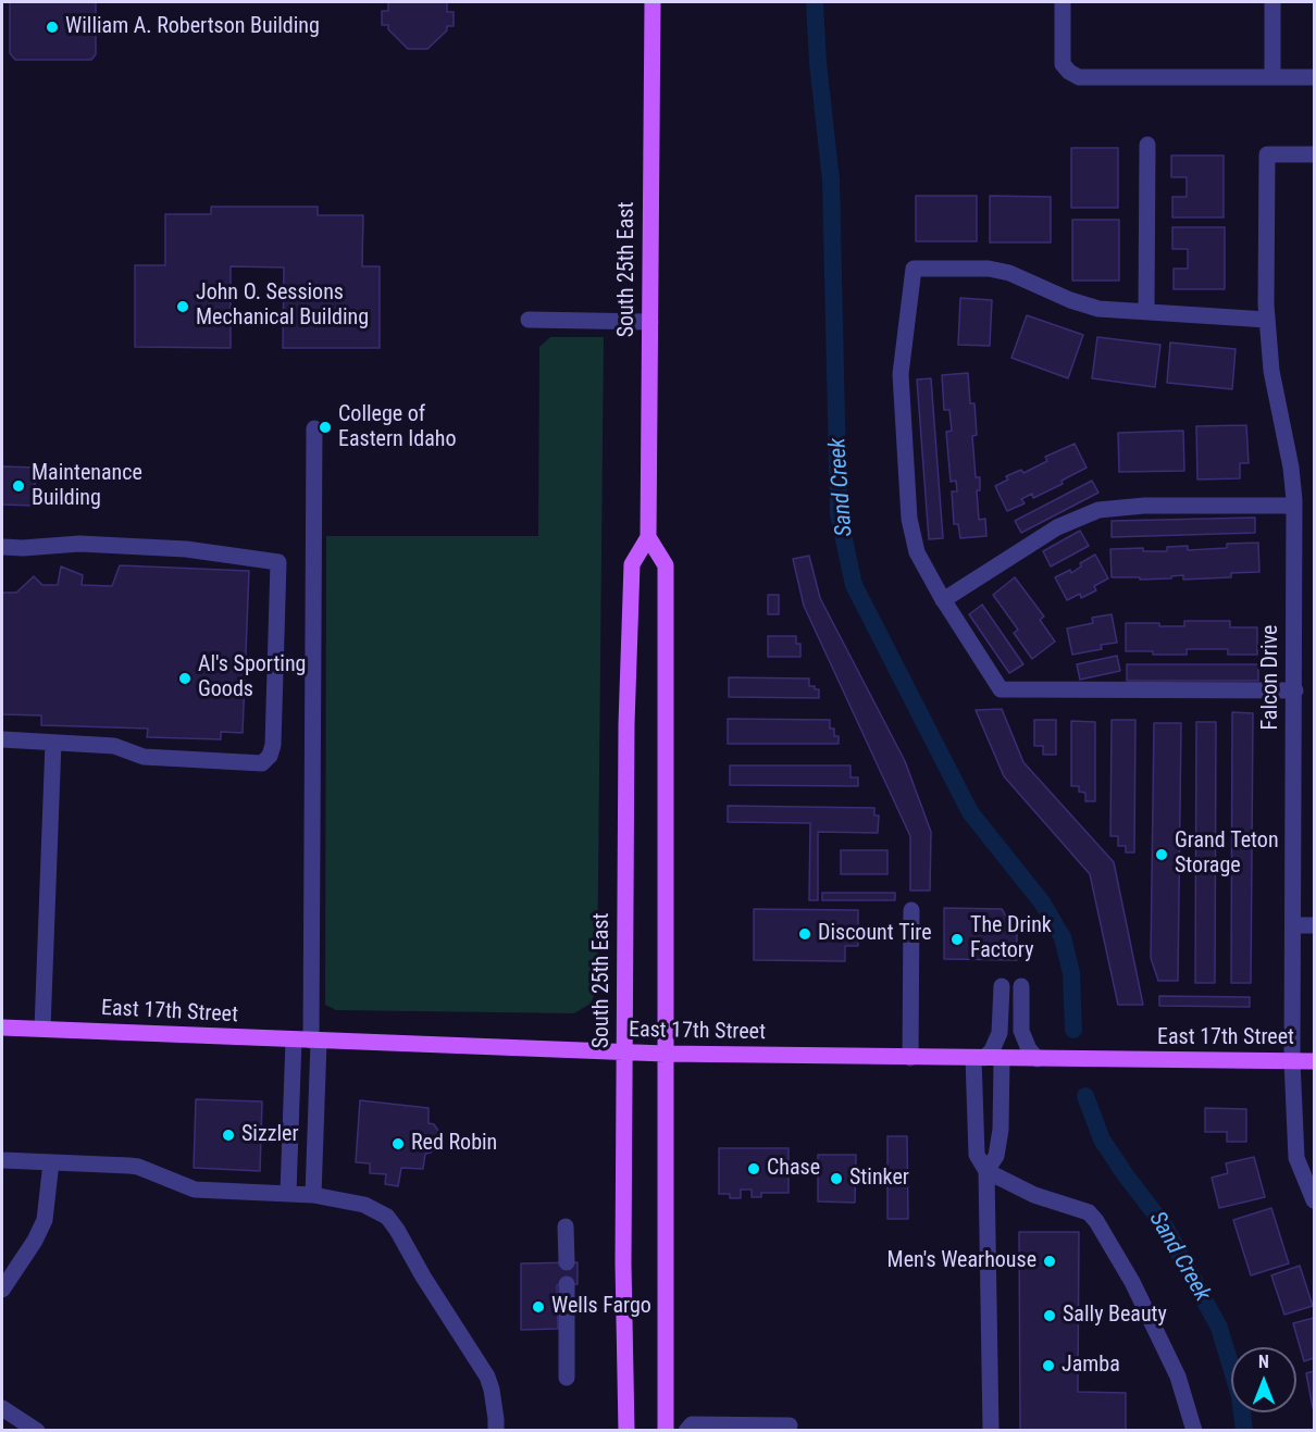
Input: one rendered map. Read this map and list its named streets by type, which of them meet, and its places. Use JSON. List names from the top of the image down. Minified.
{"streets":{"main road":["South 25th East","East 17th Street"],"street":["Falcon Drive"]},"crossings":[["South 25th East","East 17th Street"],["Falcon Drive","East 17th Street"]],"water":["Sand Creek"],"places":["William A. Robertson Building","John O. Sessions Mechanical Building","College of Eastern Idaho","Maintenance Building","Al's Sporting Goods","Grand Teton Storage","Discount Tire","The Drink Factory","Sizzler","Red Robin","Chase","Stinker","Men's Wearhouse","Wells Fargo","Sally Beauty","Jamba"],"north":"top"}
